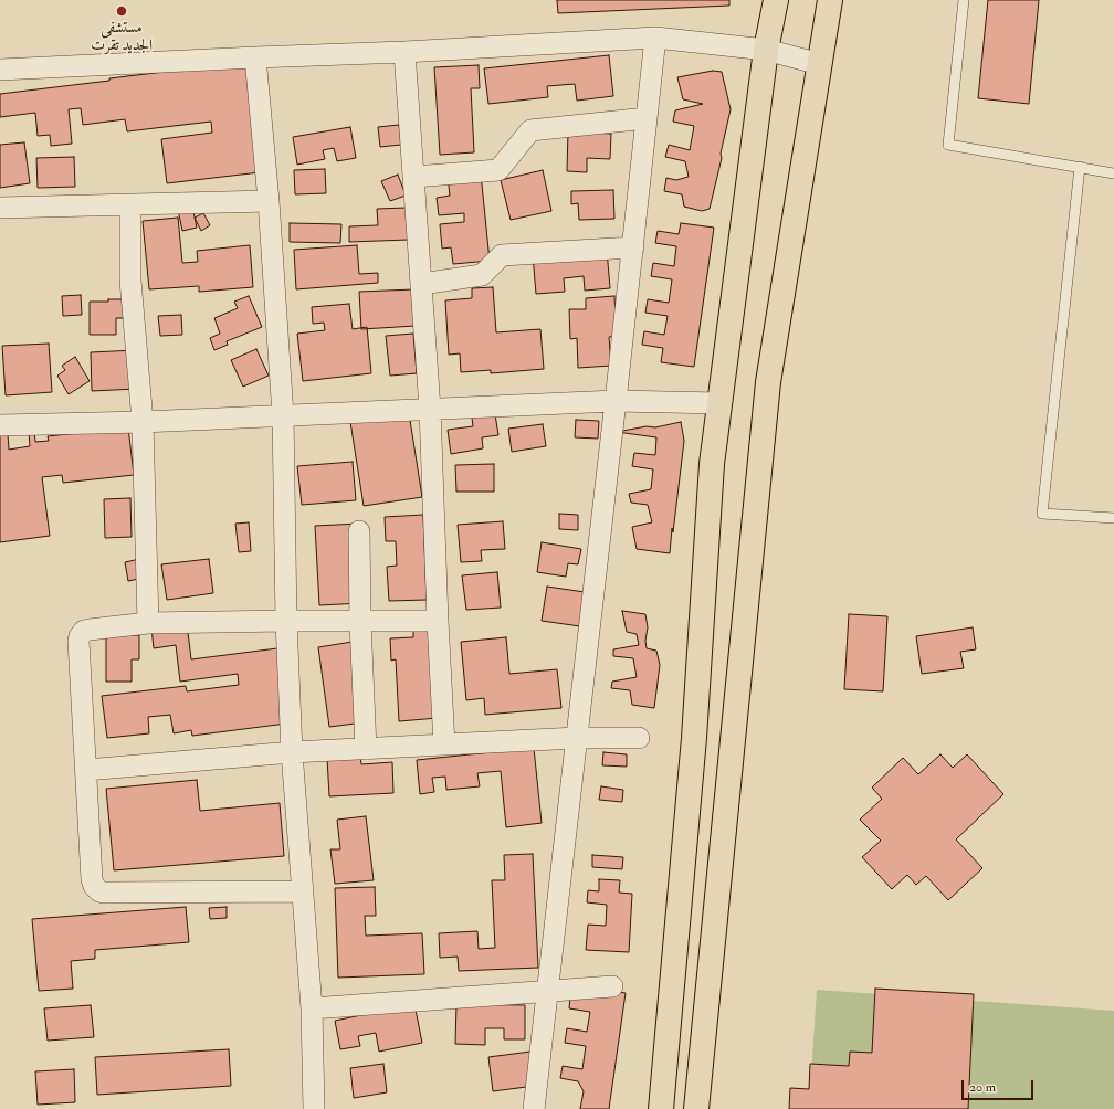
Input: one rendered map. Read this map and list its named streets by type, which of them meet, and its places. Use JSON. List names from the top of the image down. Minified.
{"places":["مستشفى الجديد تقرت"],"scale_bar":"20 m"}
